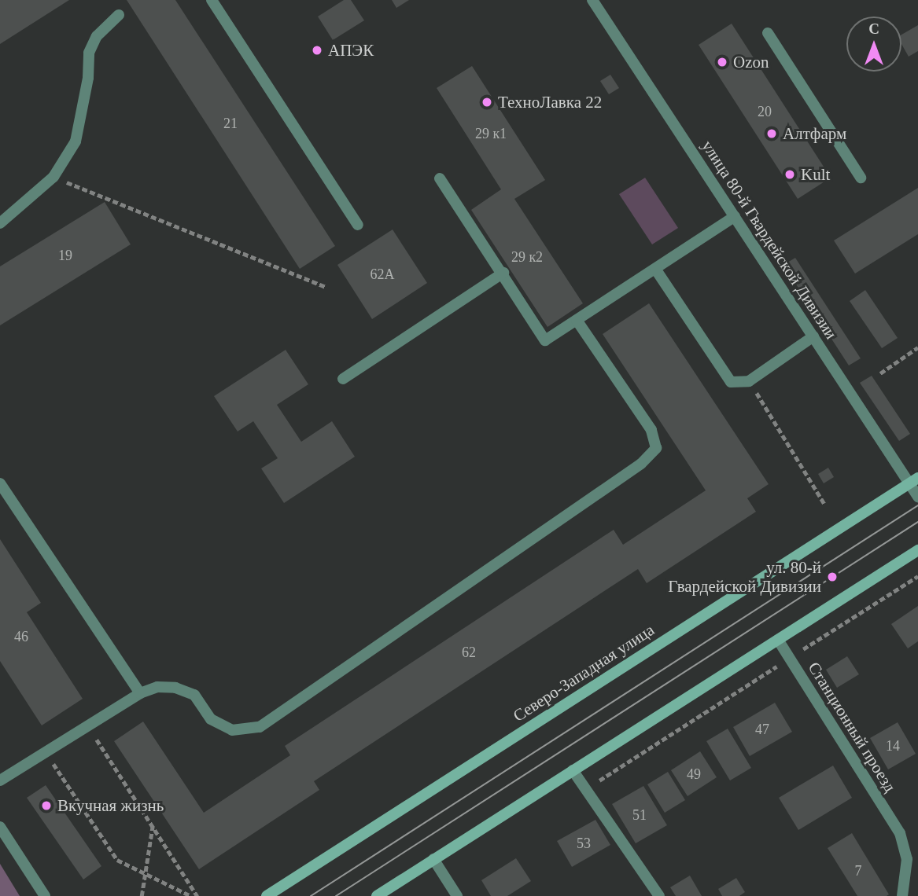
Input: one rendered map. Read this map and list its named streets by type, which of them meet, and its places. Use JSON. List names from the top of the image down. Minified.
{"streets":{"main road":["Северо-Западная улица"],"street":["улица 80-й Гвардейской Дивизии","Станционный проезд"]},"crossings":[["улица 80-й Гвардейской Дивизии","Северо-Западная улица"]],"places":["АПЭК","Ozon","ТехноЛавка 22","Алтфарм","Kult","ул. 80-й Гвардейской Дивизии","Вкучная жизнь"],"house_numbers":["20","21","29 к1","19","29 к2","62А","46","62","47","14","49","51","53","7"],"north":"top"}
